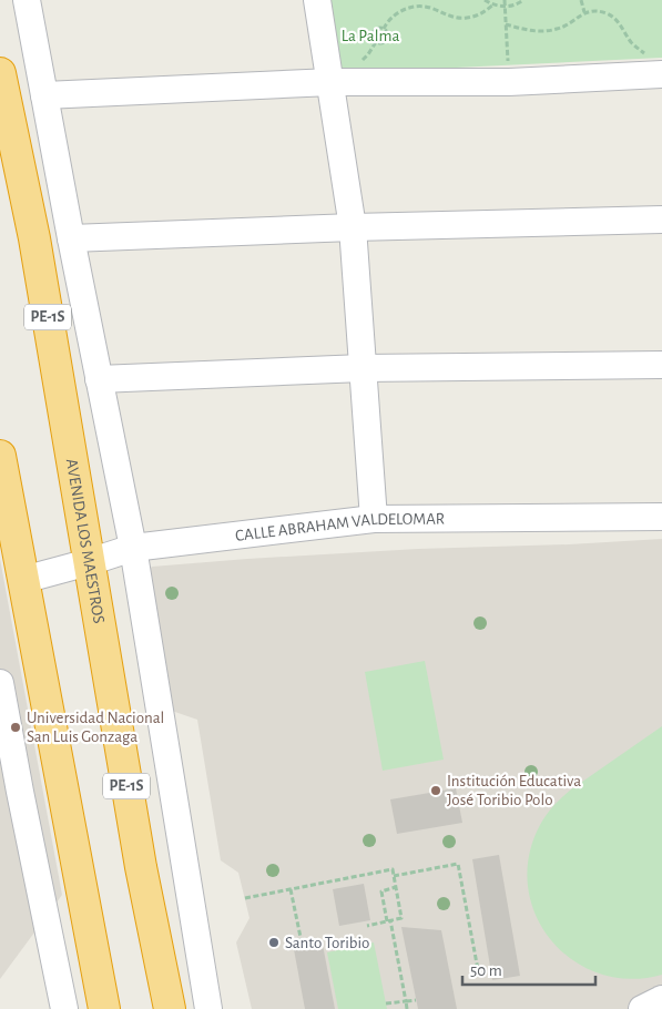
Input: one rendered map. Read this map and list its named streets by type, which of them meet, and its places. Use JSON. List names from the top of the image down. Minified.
{"streets":{"highway":["PE-1S","AVENIDA LOS MAESTROS"],"street":["CALLE ABRAHAM VALDELOMAR"]},"crossings":[["CALLE ABRAHAM VALDELOMAR","AVENIDA LOS MAESTROS"]],"parks":["La Palma"],"places":["Universidad Nacional San Luis Gonzaga","Institución Educativa José Toribio Polo","Santo Toribio"],"scale_bar":"50 m"}
